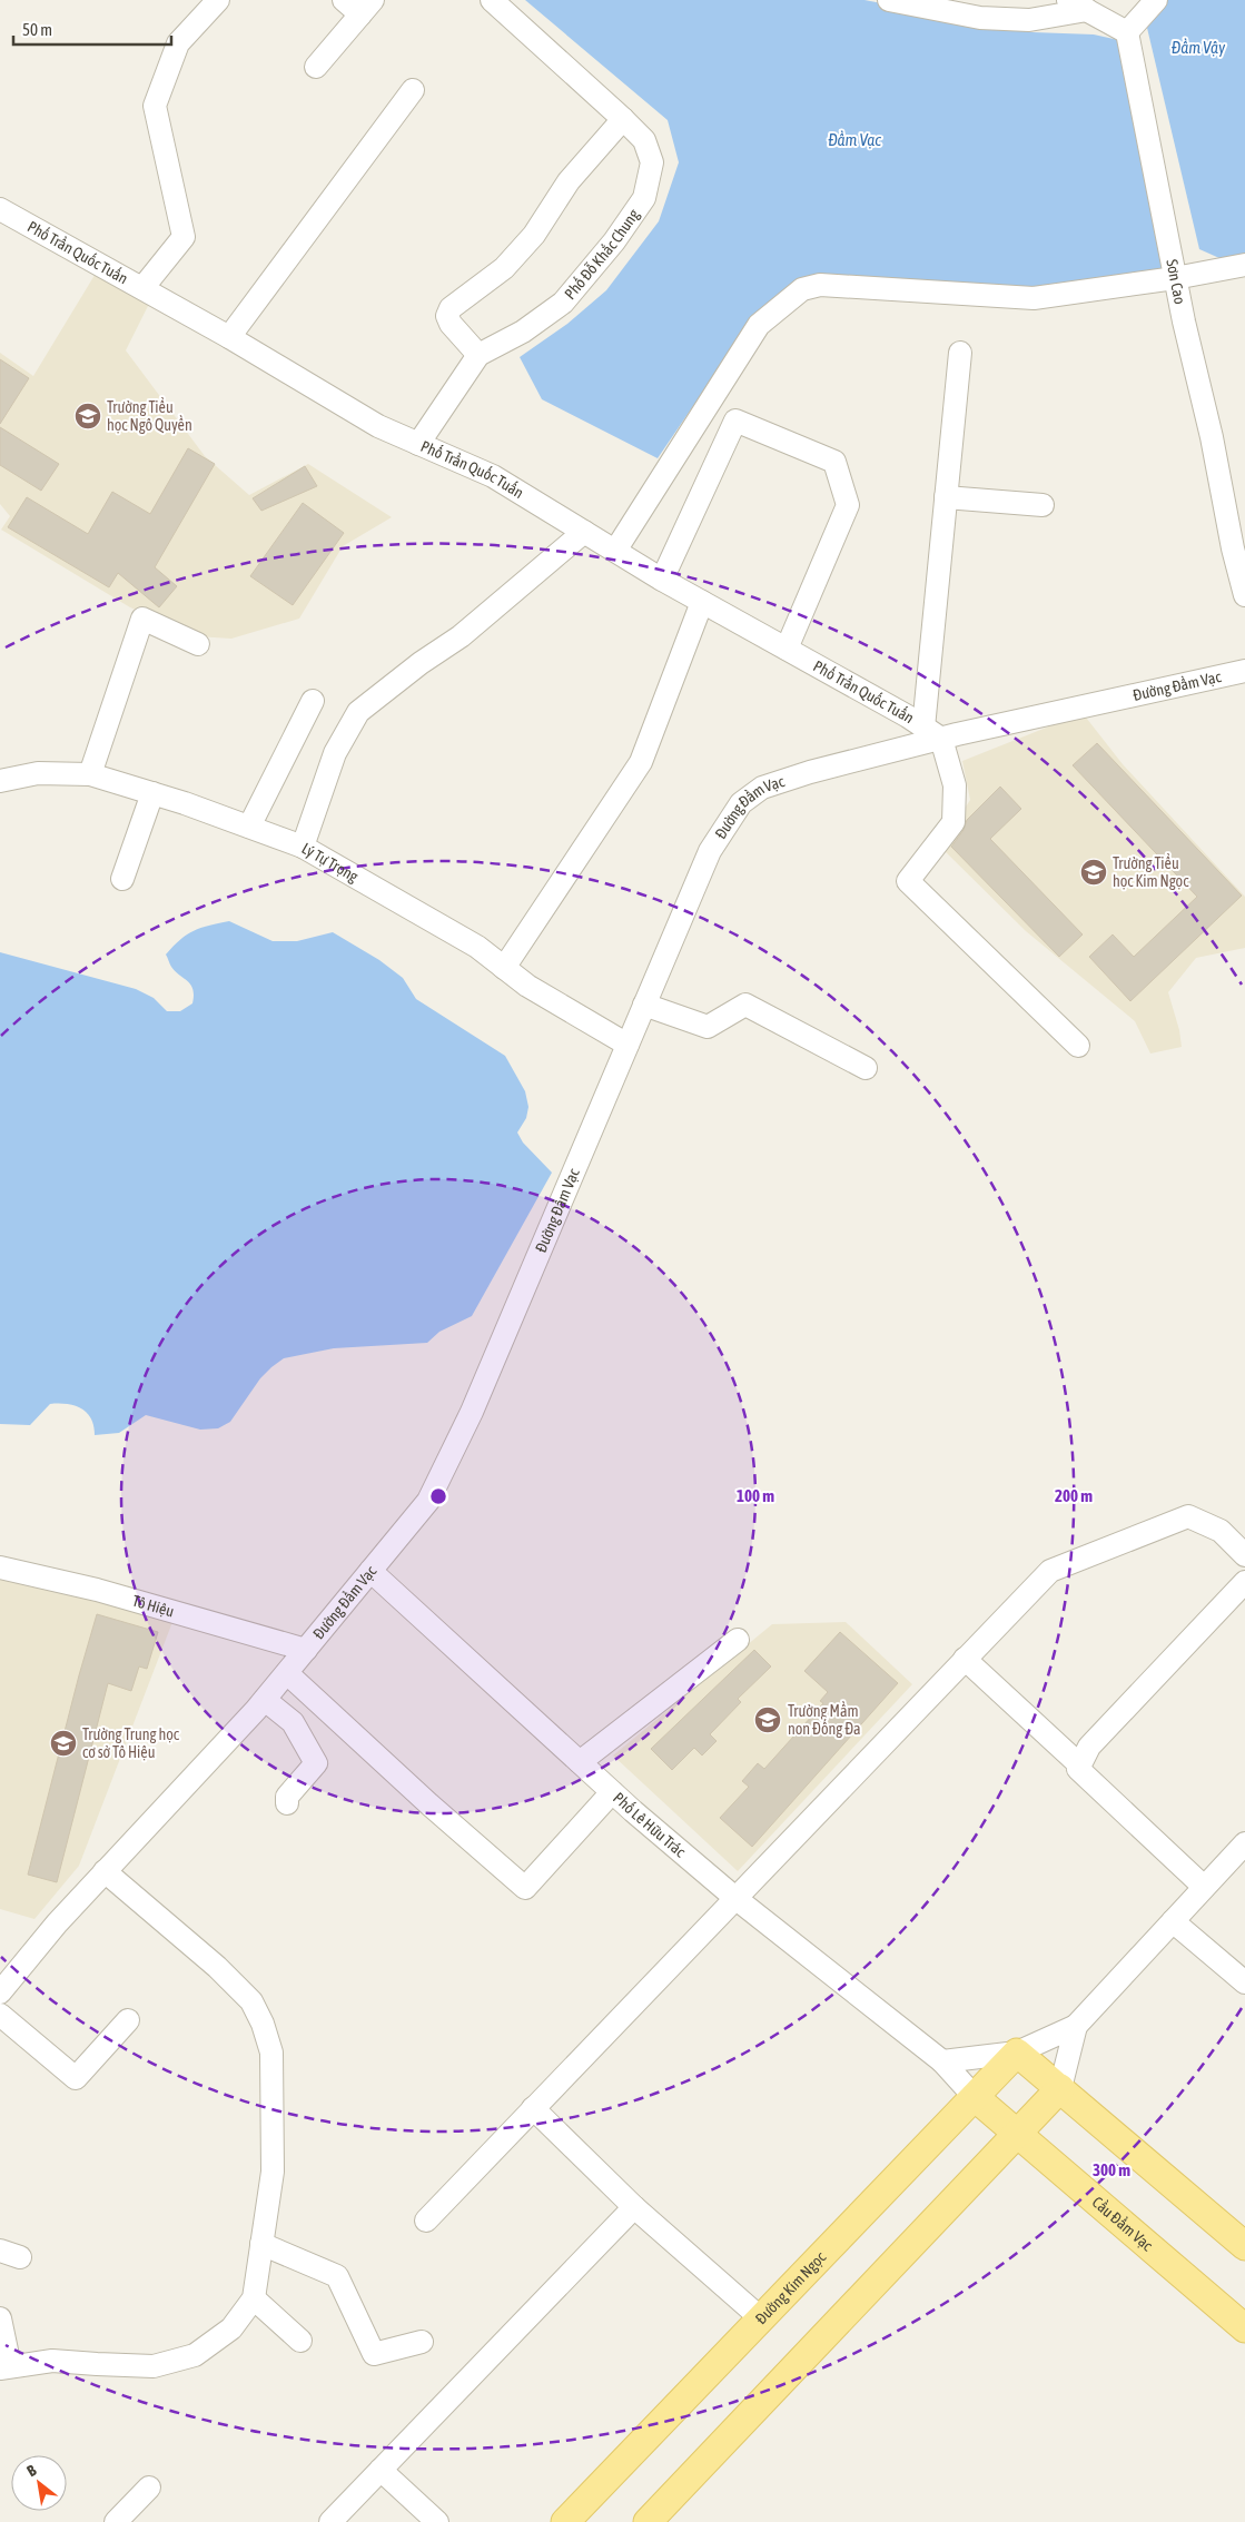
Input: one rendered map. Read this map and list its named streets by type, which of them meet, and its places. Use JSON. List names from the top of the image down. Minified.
{"streets":{"main road":["Cầu Đầm Vạc","Đường Kim Ngọc"],"street":["Phố Trần Quốc Tuấn","Phố Đỗ Khắc Chung","Sơn Cao","Đường Đầm Vạc","Lý Tự Trọng","Tô Hiệu","Phố Lê Hữu Trác"]},"crossings":[["Phố Trần Quốc Tuấn","Phố Đỗ Khắc Chung"],["Phố Trần Quốc Tuấn","Đường Đầm Vạc"],["Đường Đầm Vạc","Lý Tự Trọng"],["Đường Đầm Vạc","Tô Hiệu"],["Đường Đầm Vạc","Phố Lê Hữu Trác"],["Phố Lê Hữu Trác","Cầu Đầm Vạc"],["Phố Lê Hữu Trác","Đường Kim Ngọc"],["Cầu Đầm Vạc","Đường Kim Ngọc"]],"water":["Đầm Vậy","Đầm Vạc"],"places":{"school or university":["Trường Tiểu học Ngô Quyền","Trường Tiểu học Kim Ngọc","Trường Mầm non Đống Đa","Trường Trung học cơ sở Tô Hiệu"]},"scale_bar":"50 m","north":"top left","rings":["100 m","200 m","300 m"]}
